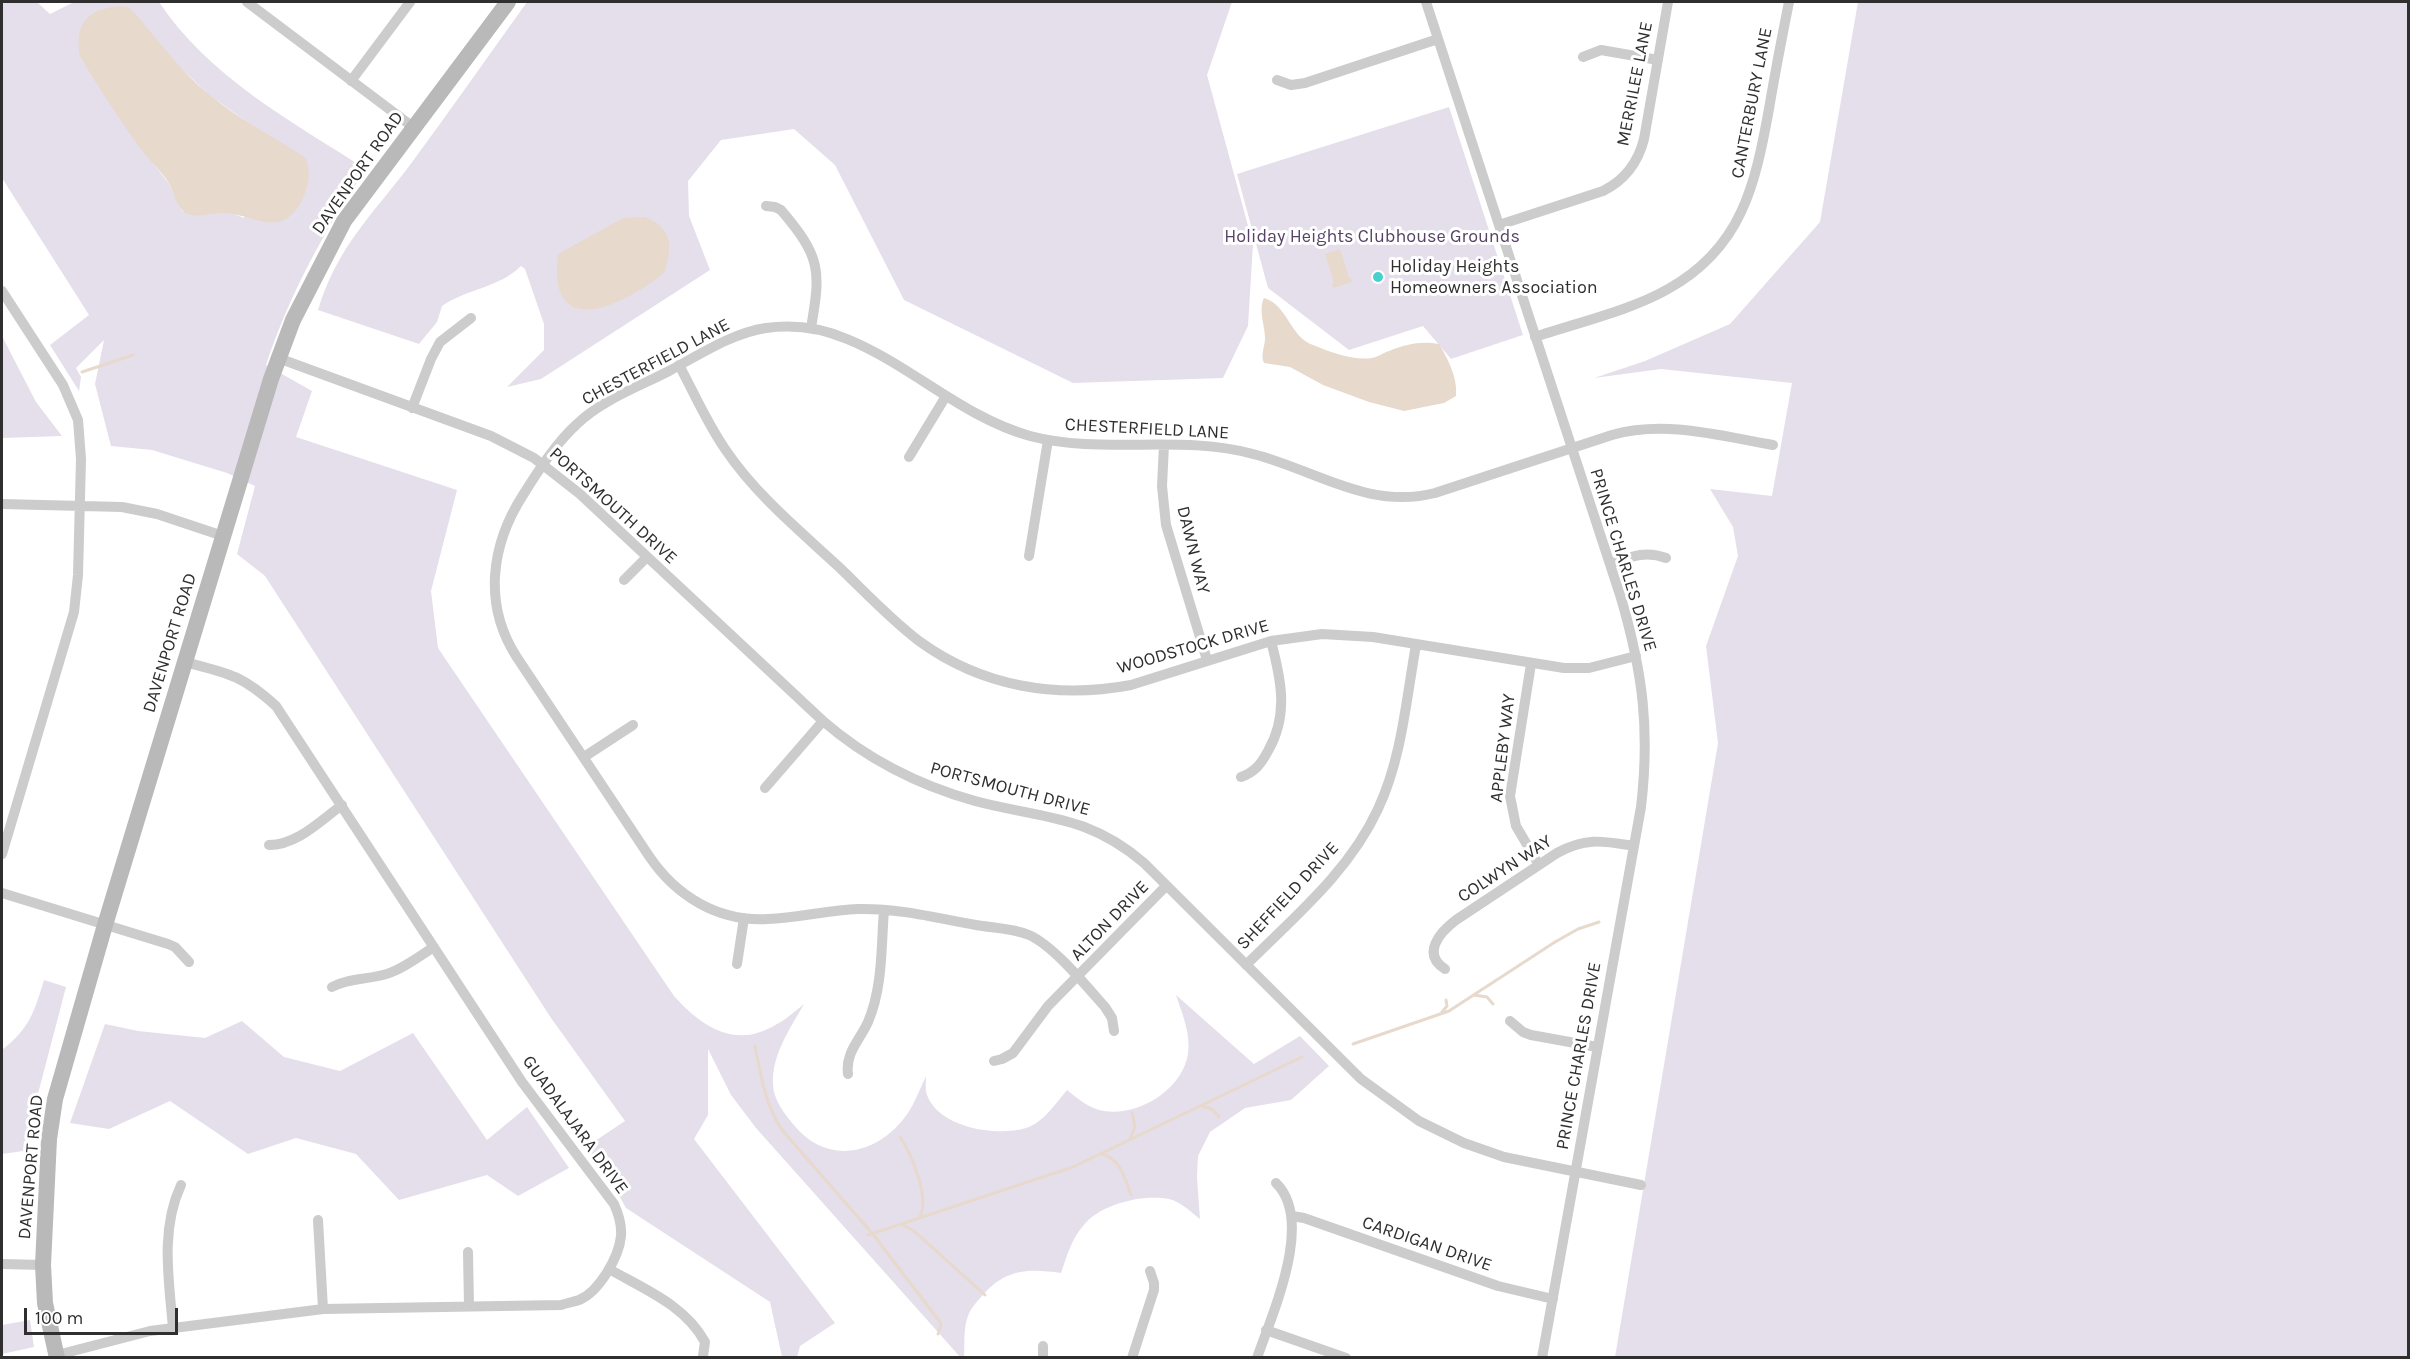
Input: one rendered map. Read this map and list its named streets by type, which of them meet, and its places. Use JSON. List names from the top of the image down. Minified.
{"streets":{"street":["MERRILEE LANE","CANTERBURY LANE","DAVENPORT ROAD","CHESTERFIELD LANE","PORTSMOUTH DRIVE","DAWN WAY","PRINCE CHARLES DRIVE","WOODSTOCK DRIVE","APPLEBY WAY","COLWYN WAY","SHEFFIELD DRIVE","ALTON DRIVE","GUADALAJARA DRIVE","CARDIGAN DRIVE"]},"crossings":[["MERRILEE LANE","PRINCE CHARLES DRIVE"],["CANTERBURY LANE","PRINCE CHARLES DRIVE"],["DAVENPORT ROAD","PORTSMOUTH DRIVE"],["DAVENPORT ROAD","GUADALAJARA DRIVE"],["CHESTERFIELD LANE","PORTSMOUTH DRIVE"],["CHESTERFIELD LANE","DAWN WAY"],["CHESTERFIELD LANE","PRINCE CHARLES DRIVE"],["CHESTERFIELD LANE","WOODSTOCK DRIVE"],["CHESTERFIELD LANE","ALTON DRIVE"],["PORTSMOUTH DRIVE","PRINCE CHARLES DRIVE"],["PORTSMOUTH DRIVE","SHEFFIELD DRIVE"],["PORTSMOUTH DRIVE","ALTON DRIVE"],["DAWN WAY","WOODSTOCK DRIVE"],["PRINCE CHARLES DRIVE","WOODSTOCK DRIVE"],["PRINCE CHARLES DRIVE","COLWYN WAY"],["PRINCE CHARLES DRIVE","CARDIGAN DRIVE"],["WOODSTOCK DRIVE","APPLEBY WAY"],["WOODSTOCK DRIVE","SHEFFIELD DRIVE"],["APPLEBY WAY","COLWYN WAY"]],"parks":["Holiday Heights Clubhouse Grounds"],"places":["Holiday Heights Homeowners Association"],"scale_bar":"100 m"}
